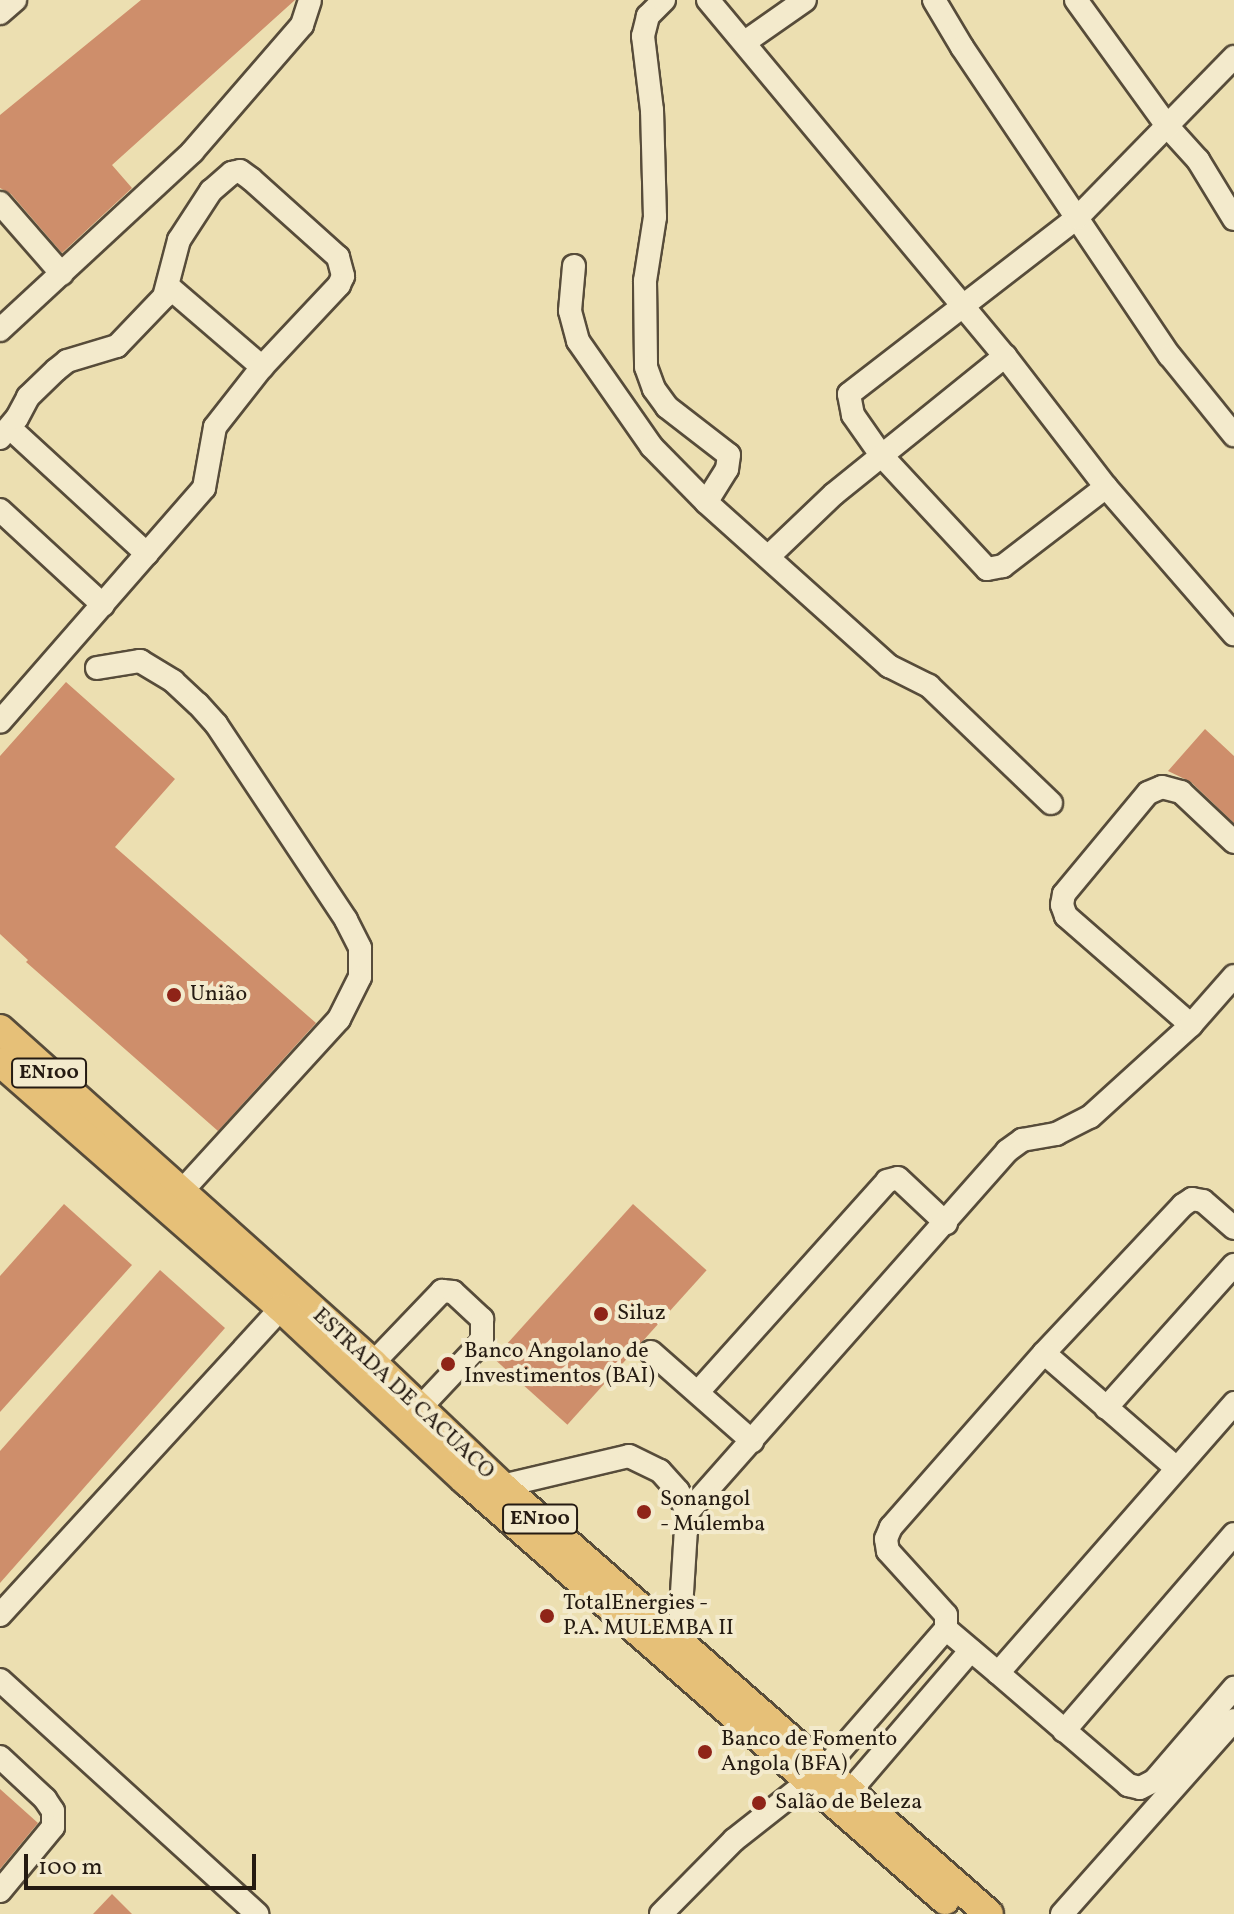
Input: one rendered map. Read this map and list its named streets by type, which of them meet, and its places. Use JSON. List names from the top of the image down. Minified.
{"streets":{"main road":["EN100","ESTRADA DE CACUACO"]},"places":["União","Siluz","Banco Angolano de Investimentos (BAI)","Sonangol - Mulemba","TotalEnergies - P.A. MULEMBA II","Banco de Fomento Angola (BFA)","Salão de Beleza"],"scale_bar":"100 m"}
